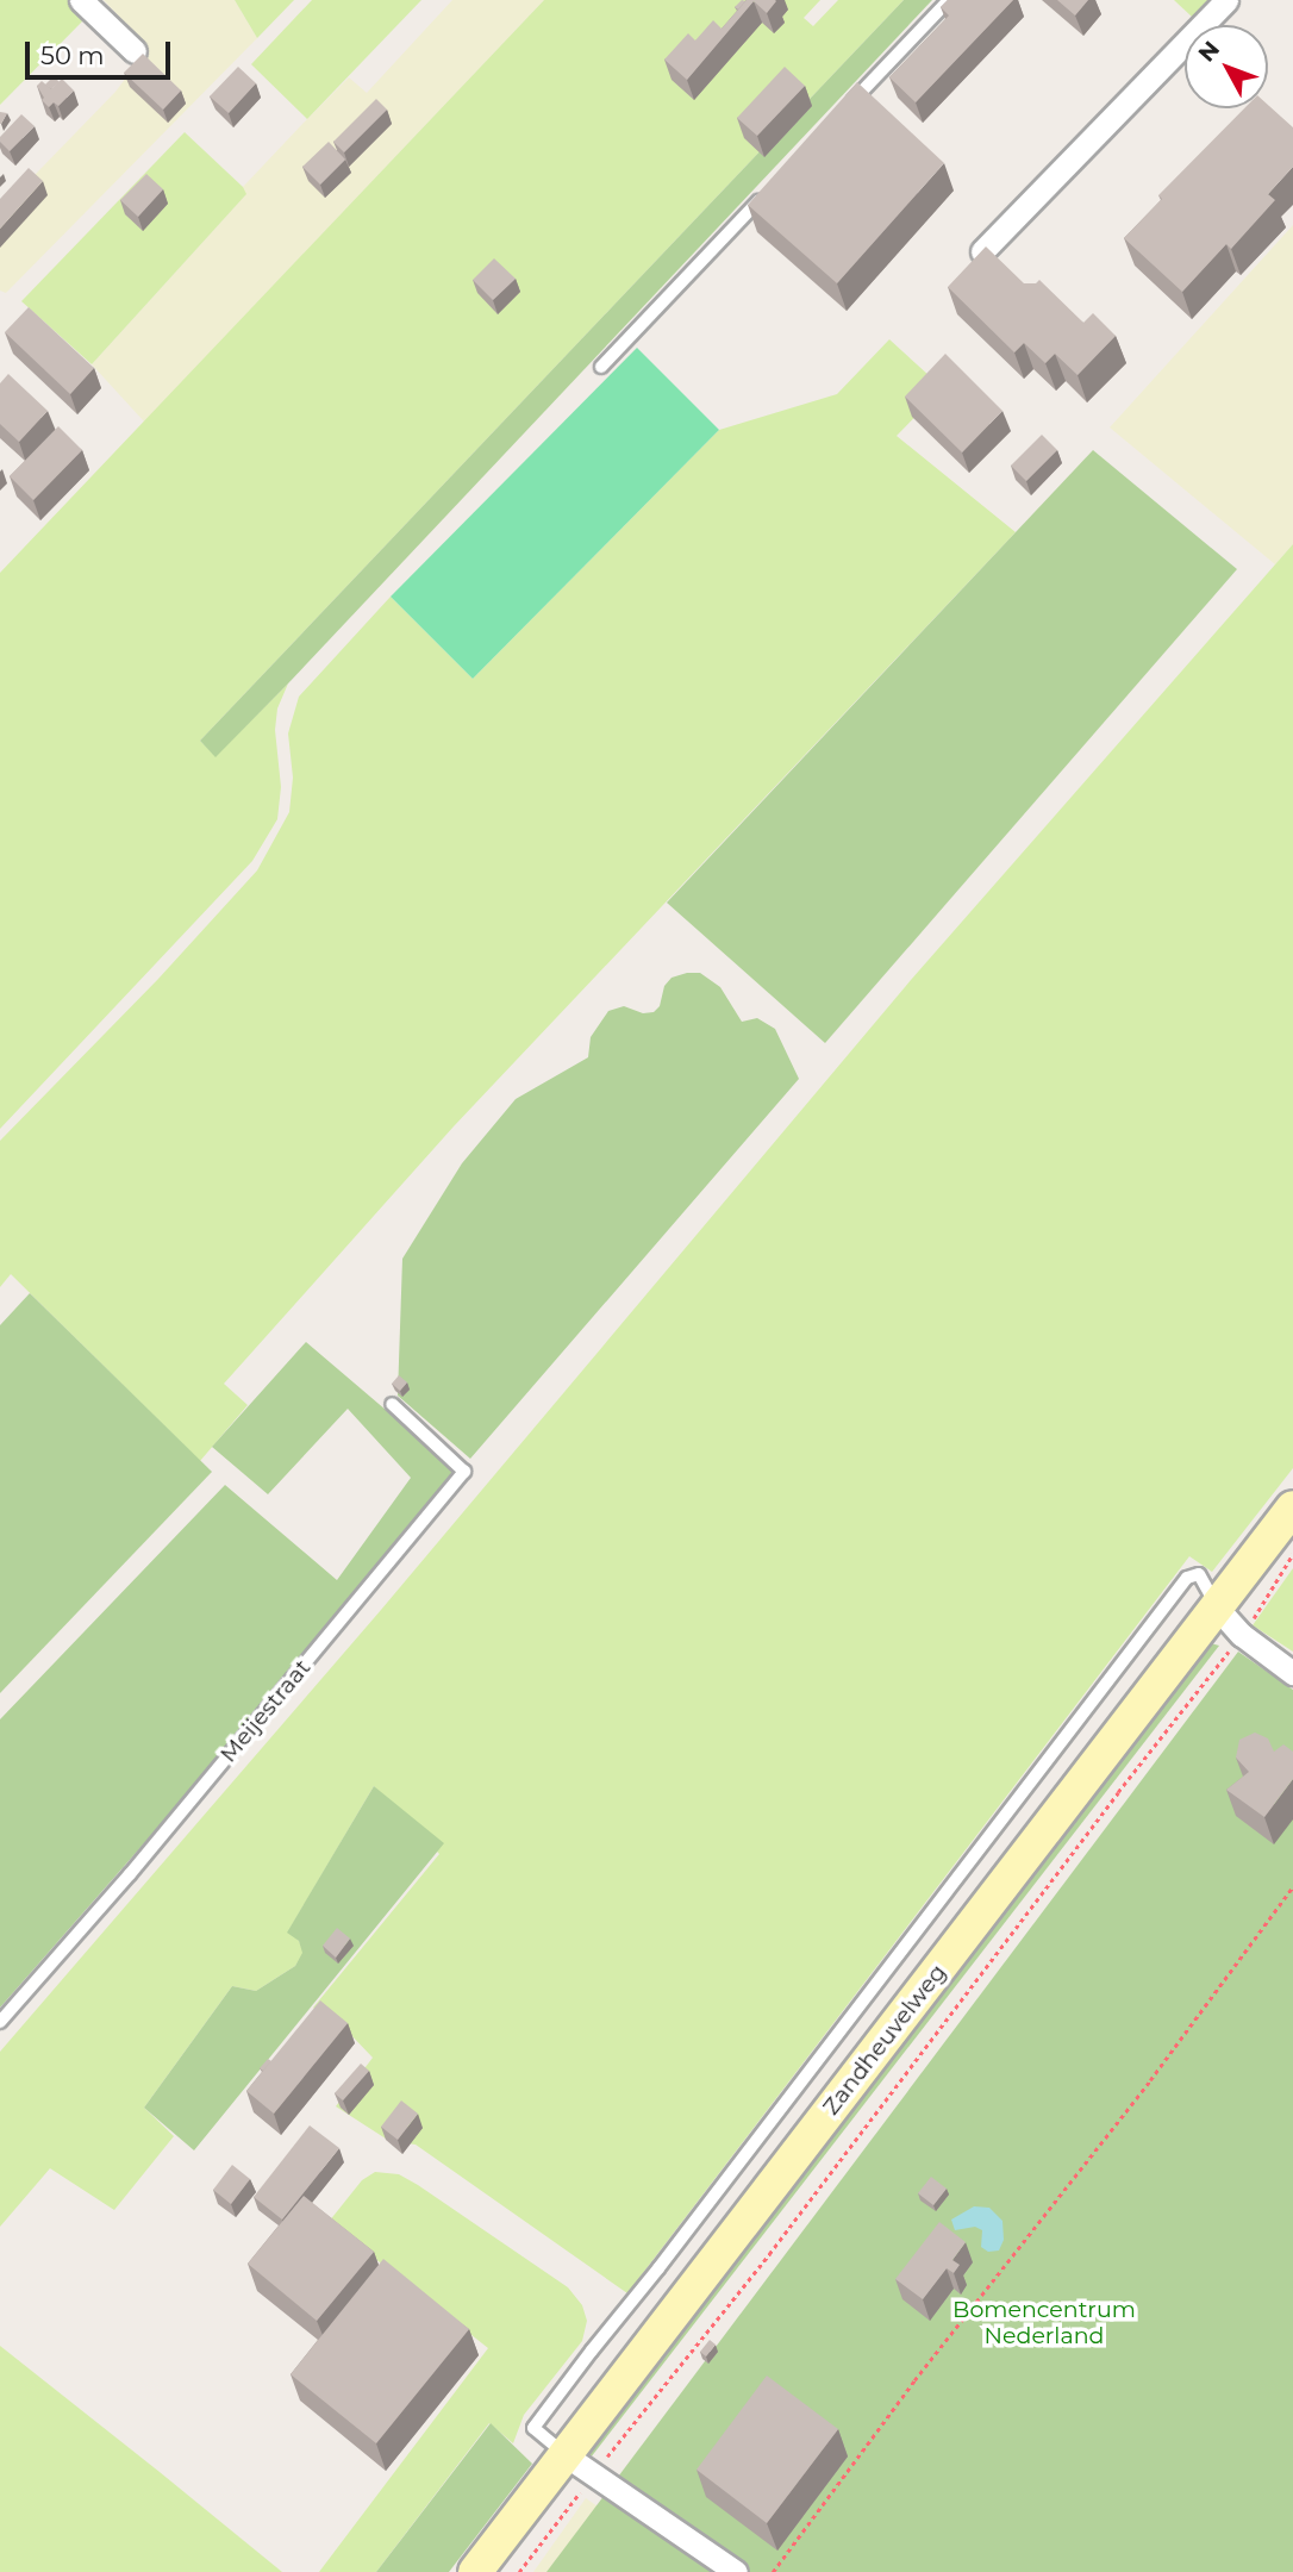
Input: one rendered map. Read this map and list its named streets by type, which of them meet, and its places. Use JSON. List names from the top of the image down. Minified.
{"streets":{"main road":["Zandheuvelweg"],"lane":["Meijestraat"]},"parks":["Bomencentrum Nederland"],"scale_bar":"50 m","north":"top left"}
